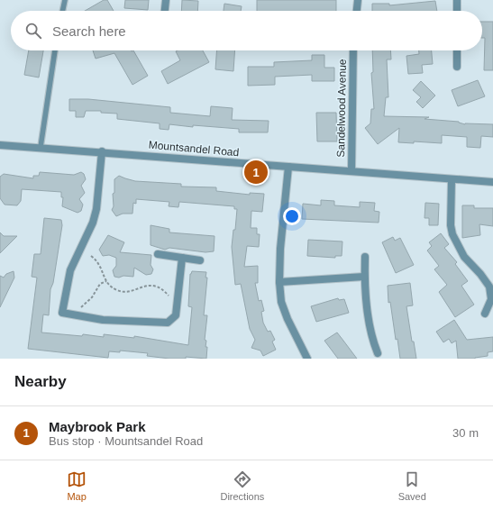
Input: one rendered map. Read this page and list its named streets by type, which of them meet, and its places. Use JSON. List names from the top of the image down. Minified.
{"streets":{"street":["Sandelwood Avenue","Mountsandel Road"]},"crossings":[["Sandelwood Avenue","Mountsandel Road"]],"page":{"search":"Search here","pins":"1","heading":"Nearby","list":[{"mark":"1","name":"Maybrook Park","note":"Bus stop · Mountsandel Road","value":"30 m"}],"nav":["Map","Directions","Saved"]}}
